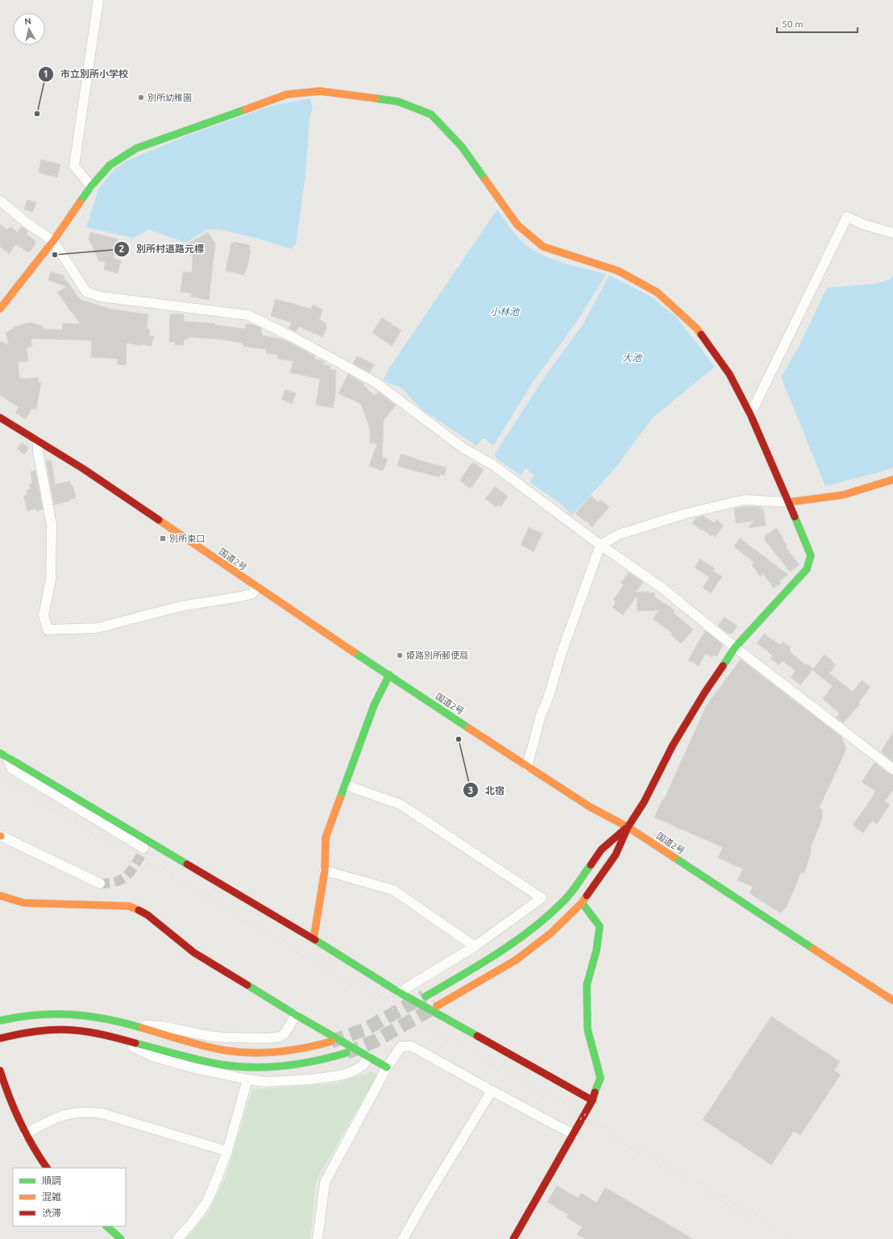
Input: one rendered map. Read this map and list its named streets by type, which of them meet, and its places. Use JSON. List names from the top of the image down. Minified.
{"streets":{"main road":["国道2号"]},"water":["小林池","大池"],"places":{"other":["別所幼稚園","市立別所小学校","別所村道路元標","姫路別所郵便局","北宿"],"transit":["別所東口"]},"legend":["順調","混雑","渋滞"],"scale_bar":"50 m","north":"top"}
